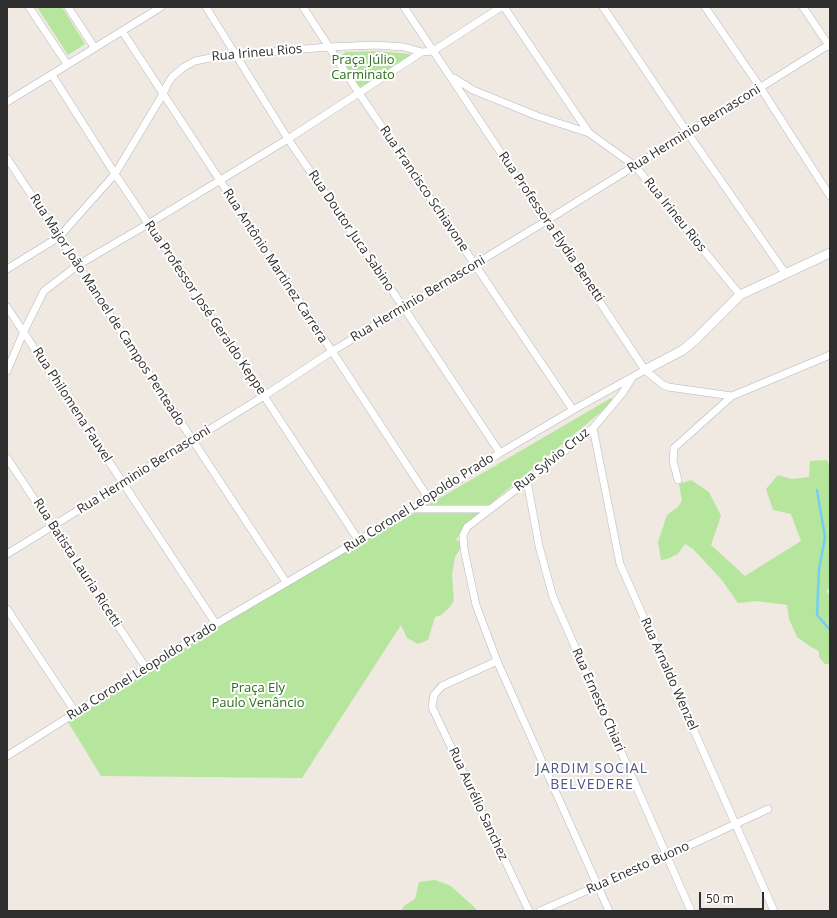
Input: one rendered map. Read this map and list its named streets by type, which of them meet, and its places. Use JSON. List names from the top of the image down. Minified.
{"streets":{"street":["Rua Irineu Rios","Rua Herminio Bernasconi","Rua Francisco Schiavone","Rua Professora Elydia Benetti","Rua Doutor Juca Sabino","Rua Antônio Martinez Carrera","Rua Professor José Geraldo Keppe","Rua Major João Manoel de Campos Penteado","Rua Philomena Fauvel","Rua Sylvio Cruz","Rua Coronel Leopoldo Prado","Rua Batista Lauria Ricetti","Rua Arnaldo Wenzel","Rua Ernesto Chiari","Rua Aurélio Sanchez","Rua Enesto Buono"]},"crossings":[["Rua Irineu Rios","Rua Herminio Bernasconi"],["Rua Irineu Rios","Rua Francisco Schiavone"],["Rua Irineu Rios","Rua Professora Elydia Benetti"],["Rua Irineu Rios","Rua Doutor Juca Sabino"],["Rua Irineu Rios","Rua Antônio Martinez Carrera"],["Rua Irineu Rios","Rua Professor José Geraldo Keppe"],["Rua Irineu Rios","Rua Major João Manoel de Campos Penteado"],["Rua Irineu Rios","Rua Coronel Leopoldo Prado"],["Rua Herminio Bernasconi","Rua Francisco Schiavone"],["Rua Herminio Bernasconi","Rua Professora Elydia Benetti"],["Rua Herminio Bernasconi","Rua Doutor Juca Sabino"],["Rua Herminio Bernasconi","Rua Antônio Martinez Carrera"],["Rua Herminio Bernasconi","Rua Professor José Geraldo Keppe"],["Rua Herminio Bernasconi","Rua Major João Manoel de Campos Penteado"],["Rua Herminio Bernasconi","Rua Philomena Fauvel"],["Rua Herminio Bernasconi","Rua Batista Lauria Ricetti"],["Rua Francisco Schiavone","Rua Coronel Leopoldo Prado"],["Rua Professora Elydia Benetti","Rua Coronel Leopoldo Prado"],["Rua Doutor Juca Sabino","Rua Coronel Leopoldo Prado"],["Rua Antônio Martinez Carrera","Rua Coronel Leopoldo Prado"],["Rua Professor José Geraldo Keppe","Rua Coronel Leopoldo Prado"],["Rua Major João Manoel de Campos Penteado","Rua Coronel Leopoldo Prado"],["Rua Philomena Fauvel","Rua Coronel Leopoldo Prado"],["Rua Sylvio Cruz","Rua Coronel Leopoldo Prado"],["Rua Sylvio Cruz","Rua Arnaldo Wenzel"],["Rua Sylvio Cruz","Rua Ernesto Chiari"],["Rua Sylvio Cruz","Rua Aurélio Sanchez"],["Rua Coronel Leopoldo Prado","Rua Batista Lauria Ricetti"],["Rua Arnaldo Wenzel","Rua Enesto Buono"],["Rua Ernesto Chiari","Rua Enesto Buono"]],"districts":["JARDIM SOCIAL BELVEDERE"],"parks":["Praça Júlio Carminato","Praça Ely Paulo Venâncio"],"scale_bar":"50 m"}
